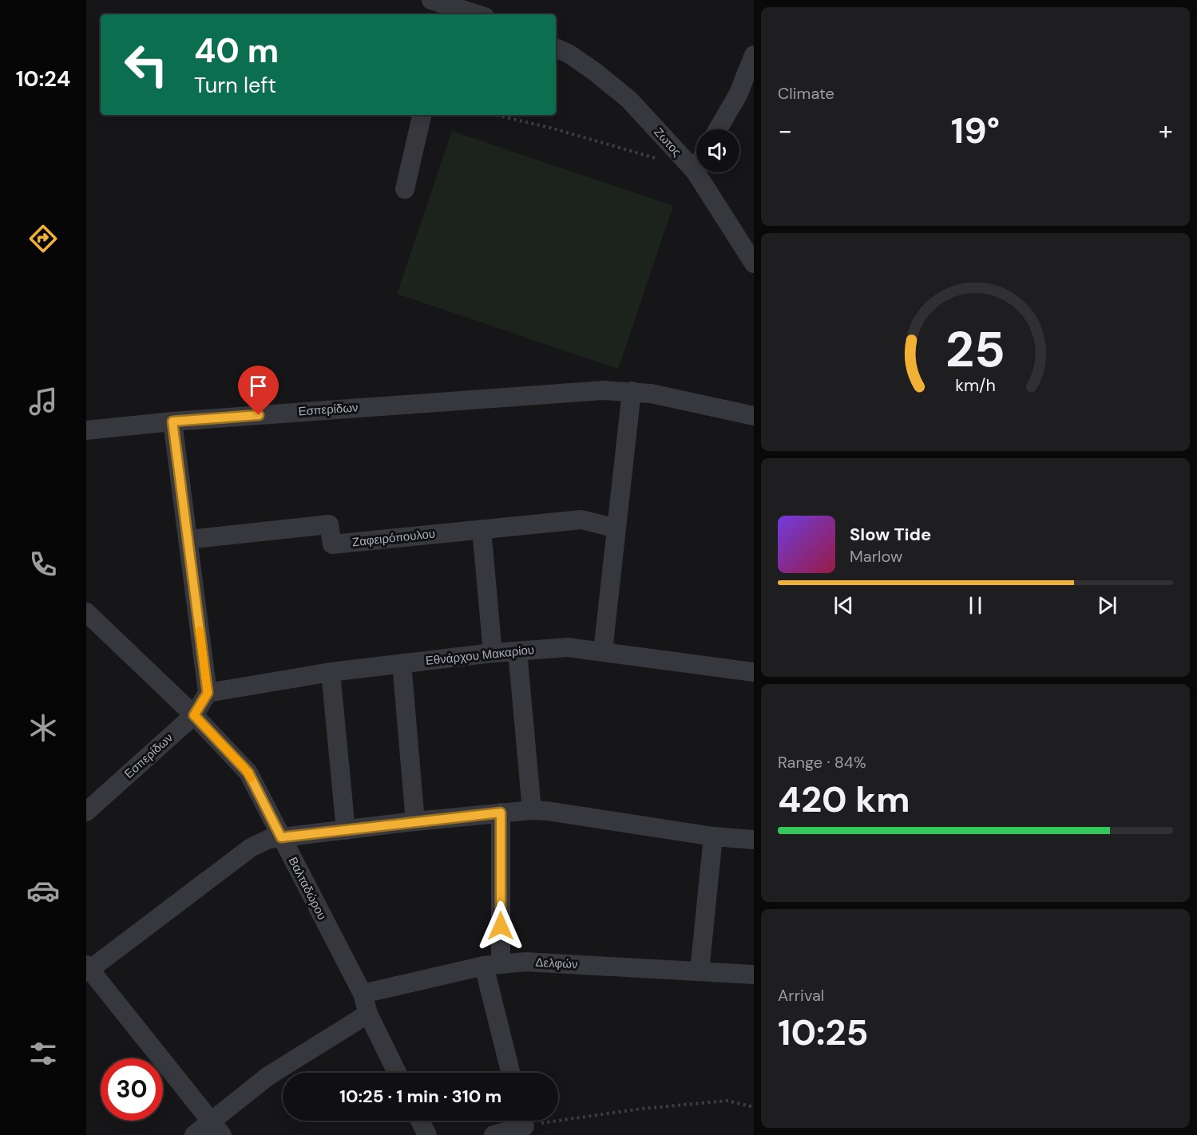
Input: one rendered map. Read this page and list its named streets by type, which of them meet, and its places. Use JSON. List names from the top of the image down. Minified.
{"streets":{"street":["Ζωτος","Εσπερίδων","Ζαφειρόπουλου","Εθνάρχου Μακαρίου","Βαλταδώρου","Δελφών"]},"crossings":[["Εσπερίδων","Εθνάρχου Μακαρίου"],["Εσπερίδων","Βαλταδώρου"],["Βαλταδώρου","Δελφών"]],"page":{"tabs":"10:24","tile":["Climate",["Range · 84%","420 km"],["Arrival","10:25"]],"turn":["40 m","Turn left"],"heat":["−","19°","+"],"song":["Slow Tide","Marlow"],"limit":"30","trip":"10:25 · 1 min · 310 m","gauge":["25","km/h"]}}
